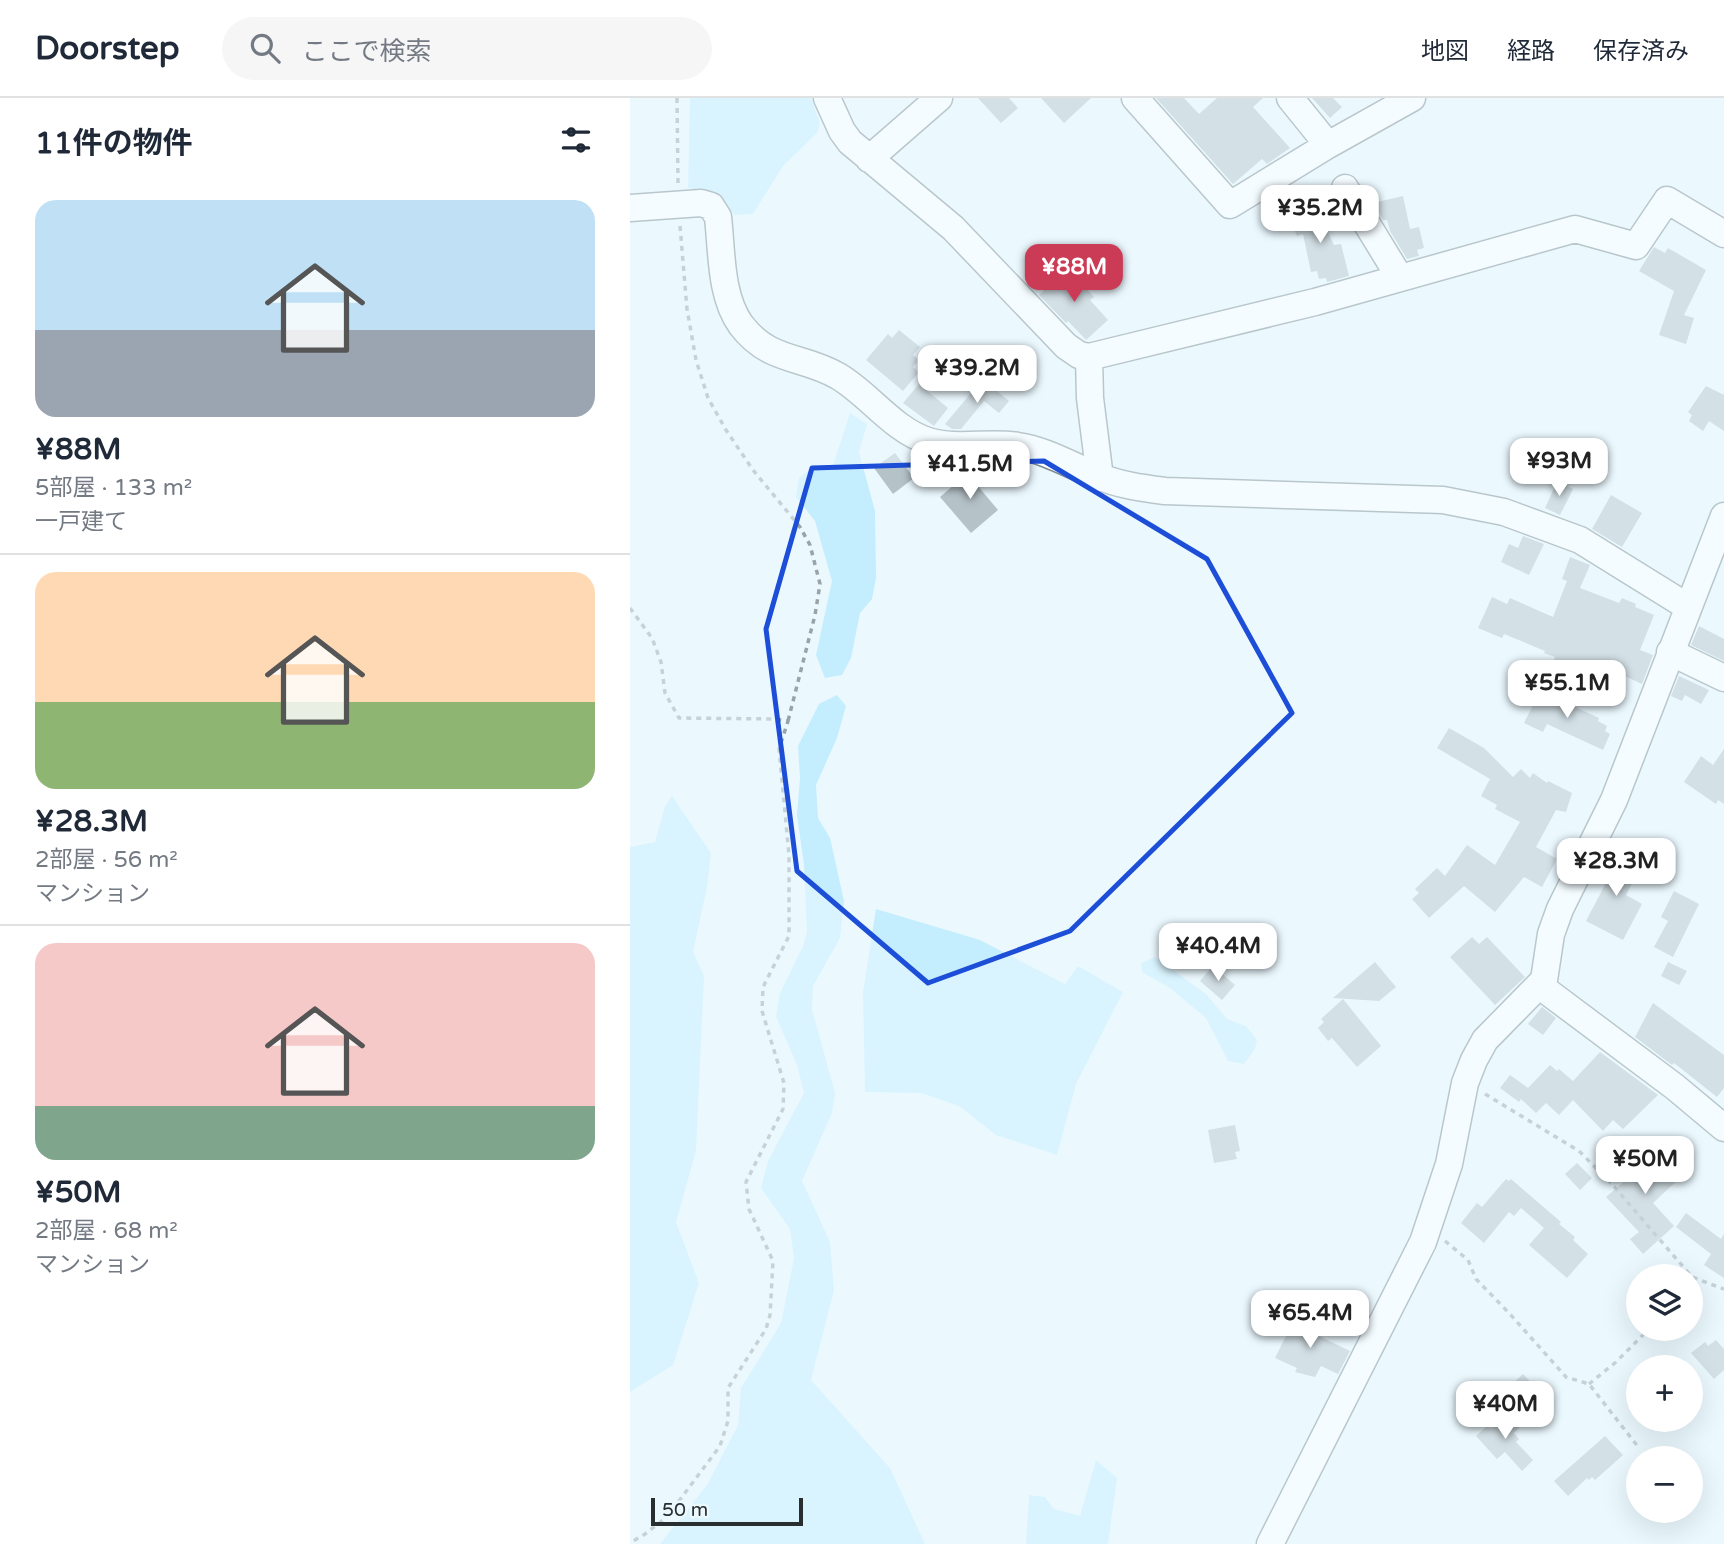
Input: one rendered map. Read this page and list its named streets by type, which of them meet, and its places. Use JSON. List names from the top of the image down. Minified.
{"scale_bar":"50 m","page":{"header":"Doorstep","search":"ここで検索","nav":["地図","経路","保存済み"],"heading":"11件の物件","list":[{"name":"¥88M","note":"5部屋 · 133 m² · 一戸建て"},{"name":"¥28.3M","note":"2部屋 · 56 m² · マンション"},{"name":"¥50M","note":"2部屋 · 68 m² · マンション"}],"price":["¥35.2M","¥88M","¥39.2M","¥93M","¥41.5M","¥55.1M","¥28.3M","¥40.4M","¥50M","¥65.4M","¥40M"],"map_buttons":["+","−"],"scale":"50 m"}}
